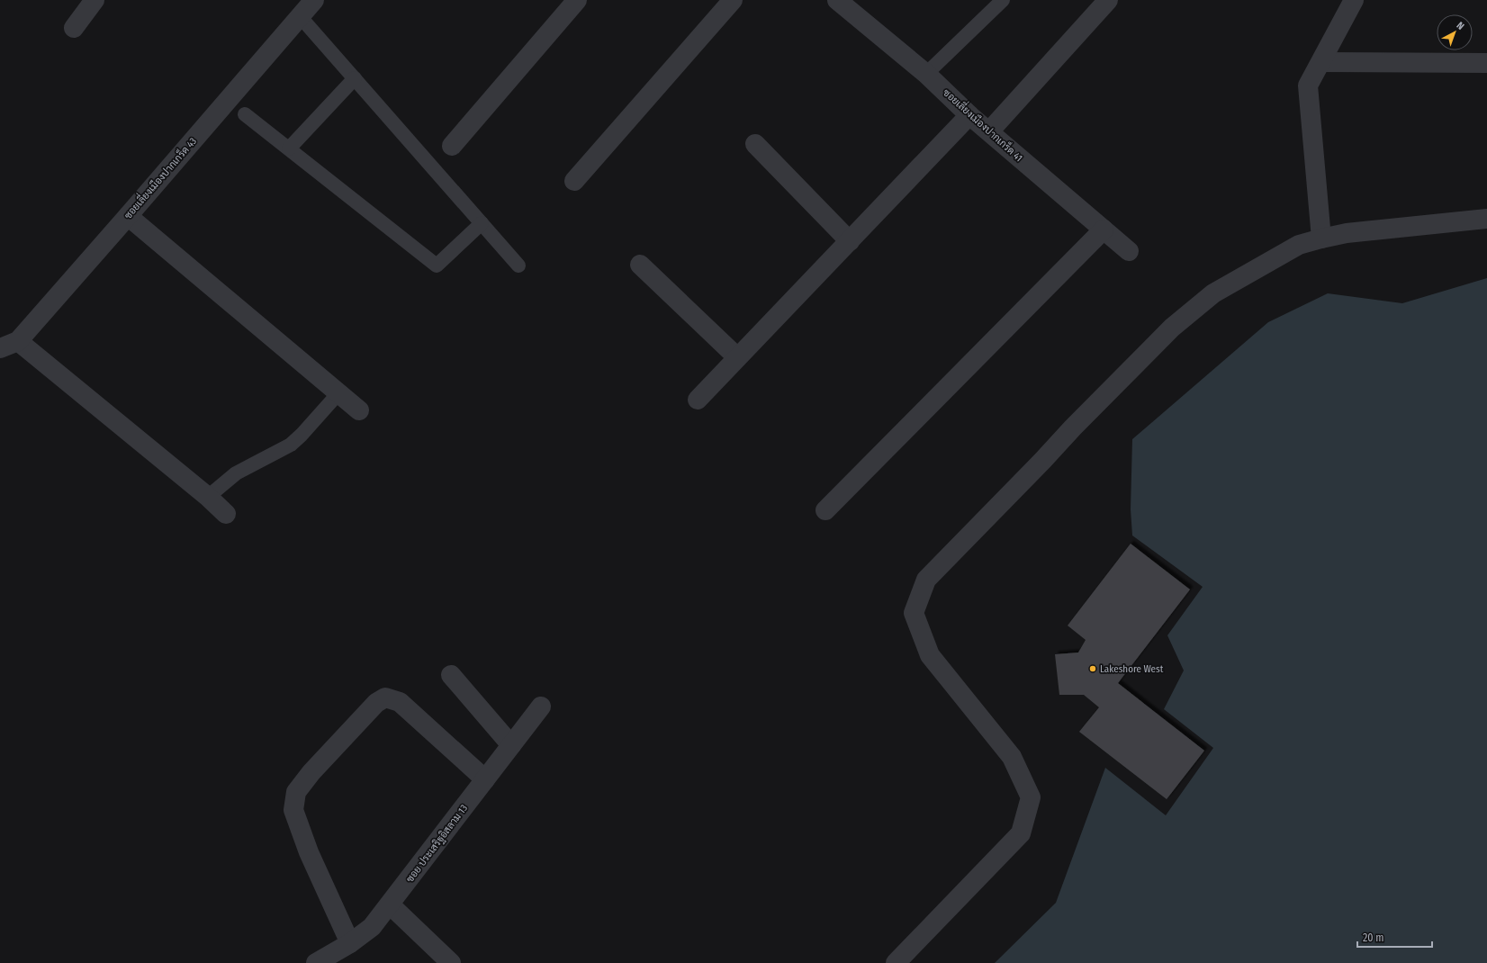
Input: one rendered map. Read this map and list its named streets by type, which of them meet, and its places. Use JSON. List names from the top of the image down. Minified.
{"streets":{"street":["ซอยเลี่ยงเมืองปากเกร็ด 41","ซอยเลี่ยงเมืองปากเกร็ด 43","ซอย ประเสริฐอิสลาม 13"]},"places":["Lakeshore West"],"scale_bar":"20 m","north":"top right"}
